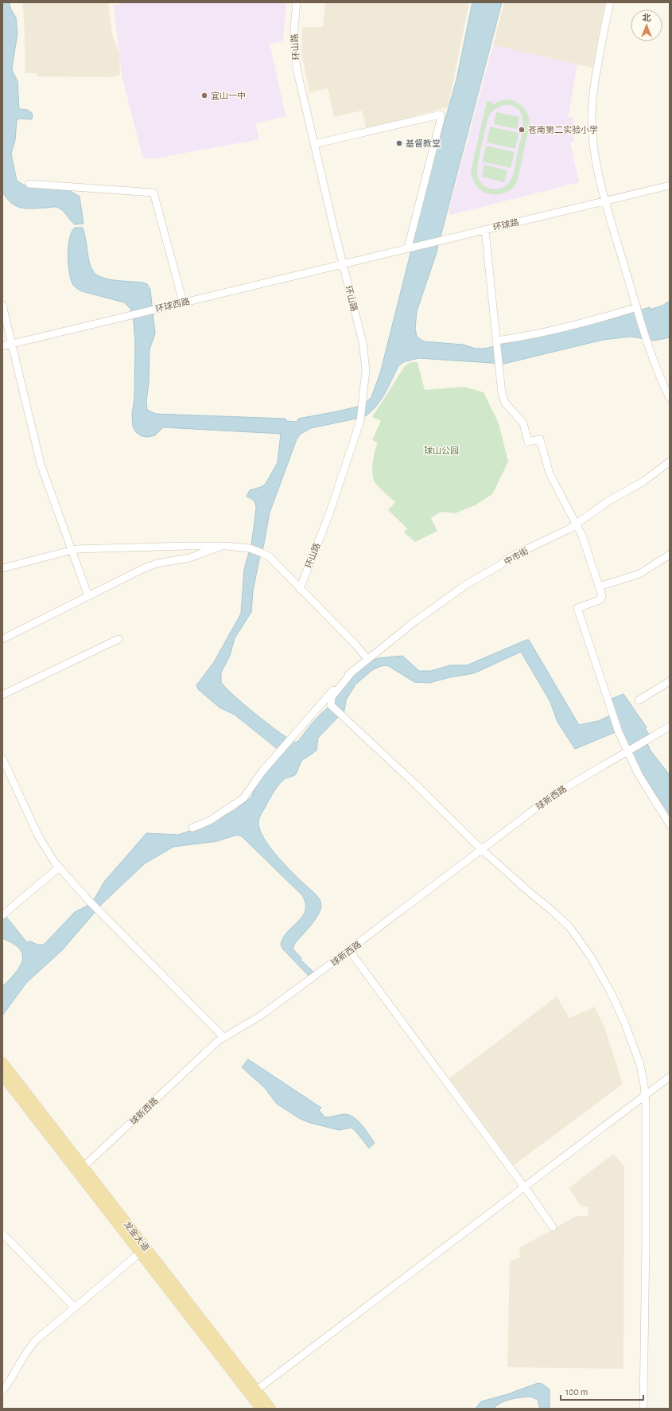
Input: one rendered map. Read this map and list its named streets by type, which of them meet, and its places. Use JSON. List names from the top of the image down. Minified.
{"streets":{"main road":["龙金大道"],"street":["环山路","环球路","环球西路","中市街","球新西路"]},"crossings":[["环山路","环球路"],["环山路","环球西路"],["环球路","环球西路"],["球新西路","龙金大道"]],"parks":["球山公园"],"places":["宜山一中","苍南第二实验小学","基督教堂"],"scale_bar":"100 m","north":"top"}
